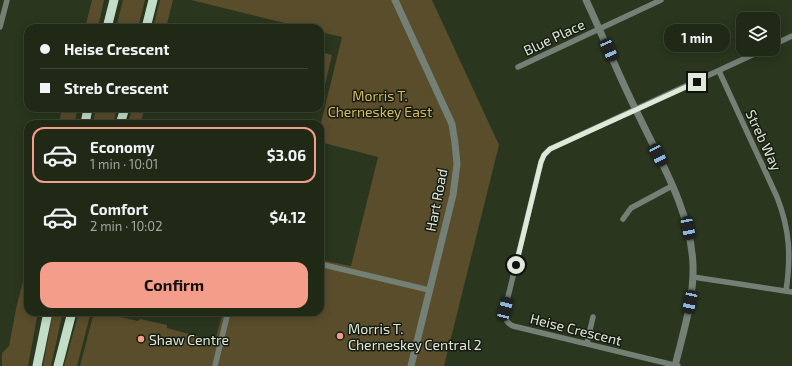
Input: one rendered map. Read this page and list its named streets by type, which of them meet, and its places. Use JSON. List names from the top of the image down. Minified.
{"streets":{"street":["Blue Place","Streb Way","Hart Road","Heise Crescent"]},"parks":["Morris T. Cherneskey East"],"places":["Morris T. Cherneskey Central 2","Shaw Centre"],"page":{"bubble":"1 min","banner":["Heise Crescent","Streb Crescent"],"list":[{"name":"Economy","note":"1 min · 10:01","value":"$3.06"},{"name":"Comfort","note":"2 min · 10:02","value":"$4.12"}],"buttons":"Confirm"}}
